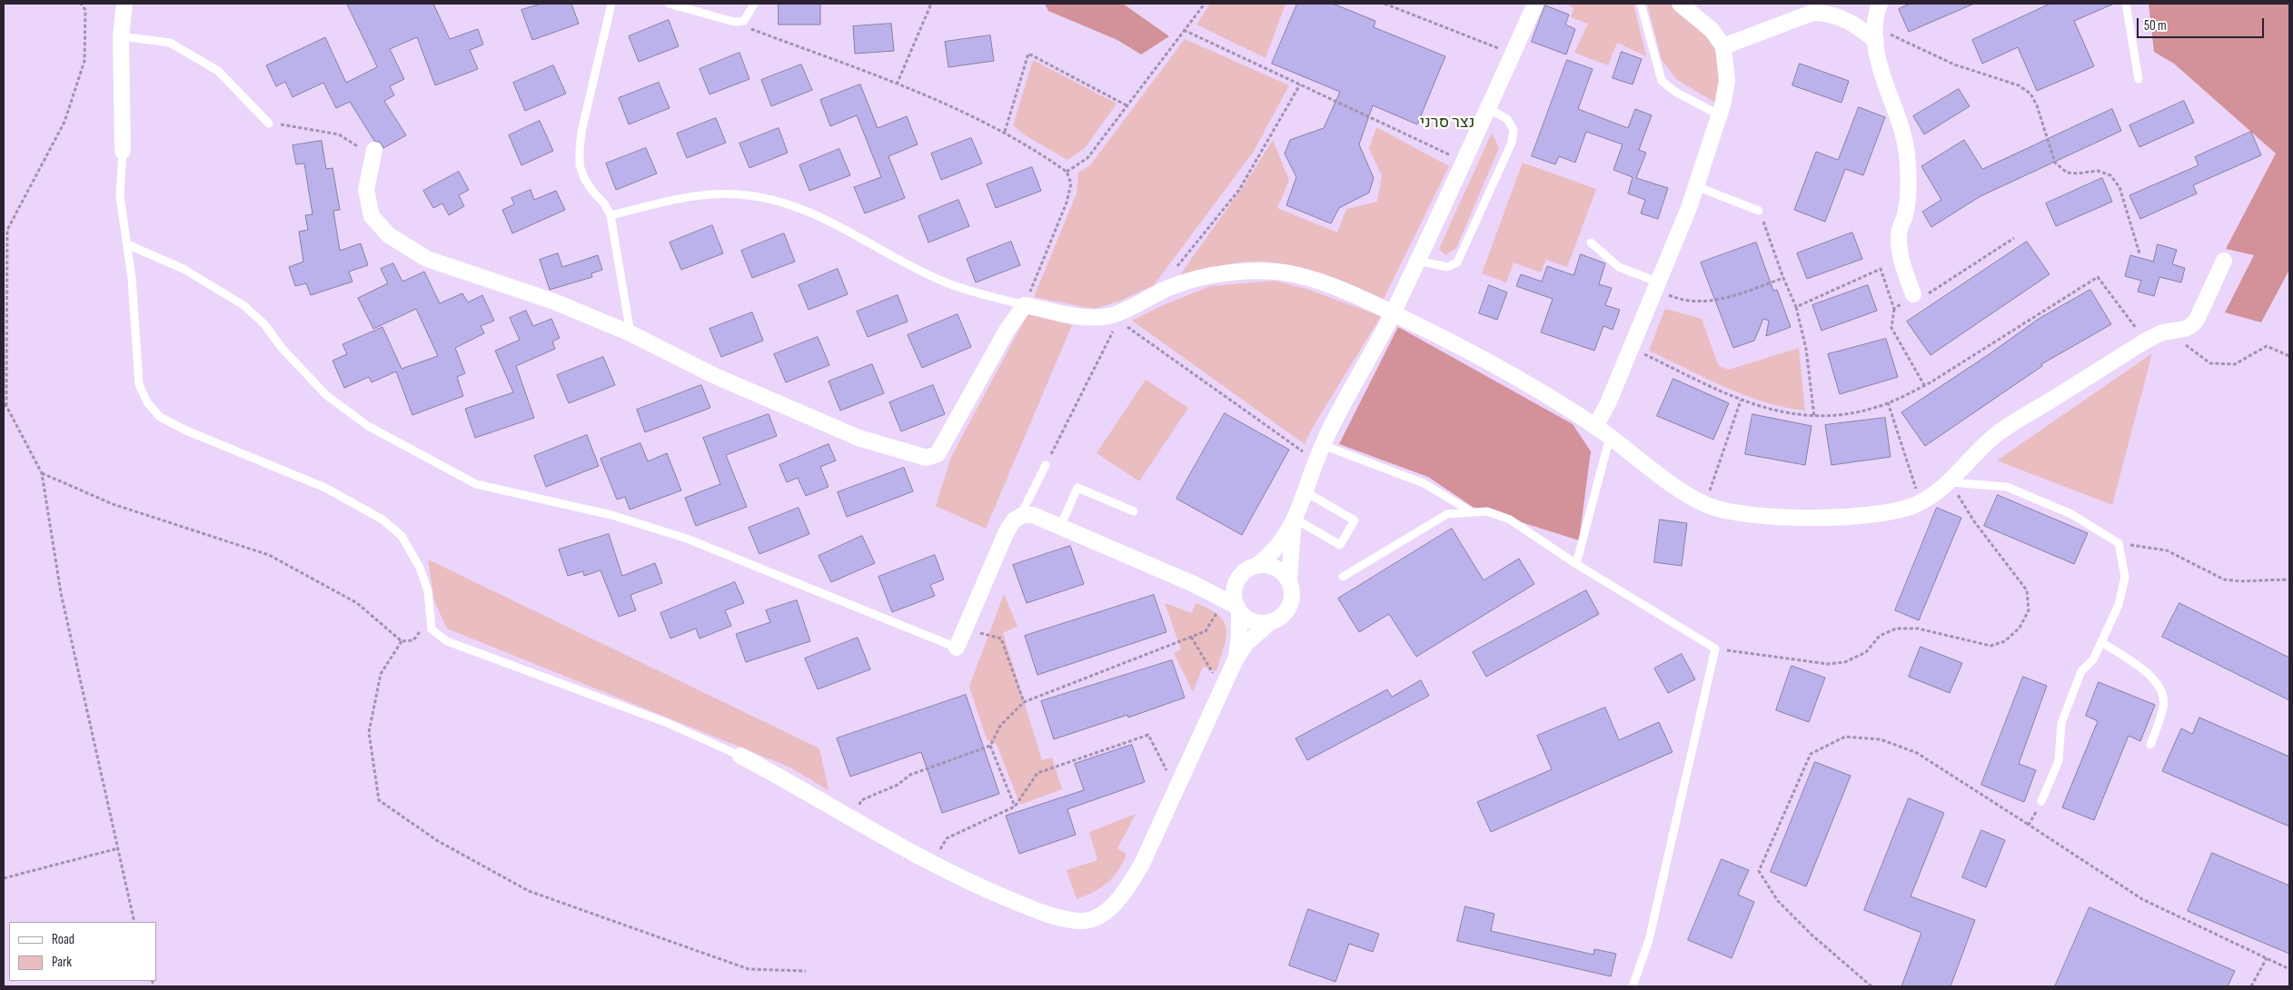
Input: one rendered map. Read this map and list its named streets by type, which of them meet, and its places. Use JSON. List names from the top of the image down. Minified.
{"districts":["נצר סרני"],"legend":["Road","Park"],"scale_bar":"50 m"}
